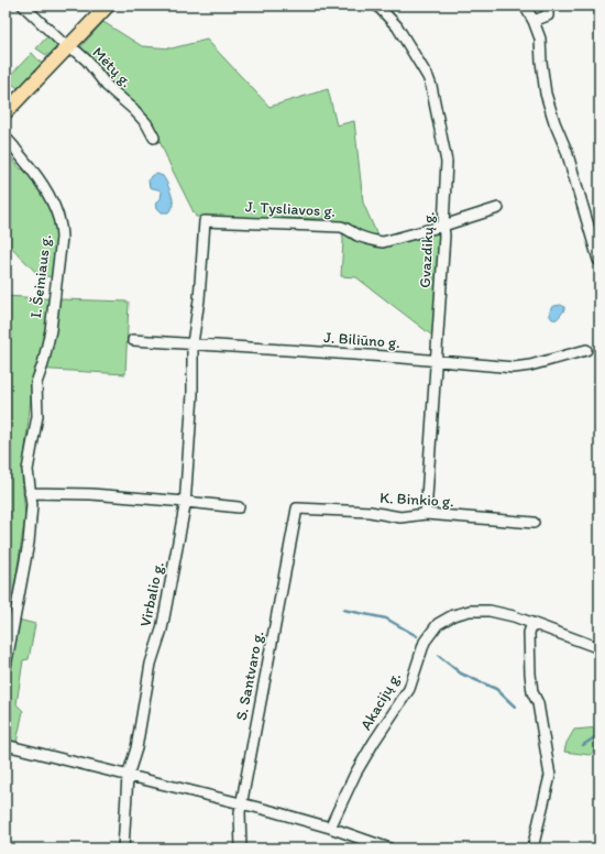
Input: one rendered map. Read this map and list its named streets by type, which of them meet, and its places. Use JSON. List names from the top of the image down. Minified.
{"streets":{"street":["Mėtų g.","J. Tysliavos g.","Gvazdikų g.","I. Šeiniaus g.","J. Biliūno g.","K. Binkio g.","Virbalio g.","S. Santvaro g.","Akacijų g."]},"crossings":[["J. Tysliavos g.","Gvazdikų g."],["J. Tysliavos g.","J. Biliūno g."],["J. Tysliavos g.","Virbalio g."],["Gvazdikų g.","J. Biliūno g."],["Gvazdikų g.","K. Binkio g."],["J. Biliūno g.","Virbalio g."],["K. Binkio g.","S. Santvaro g."]]}
